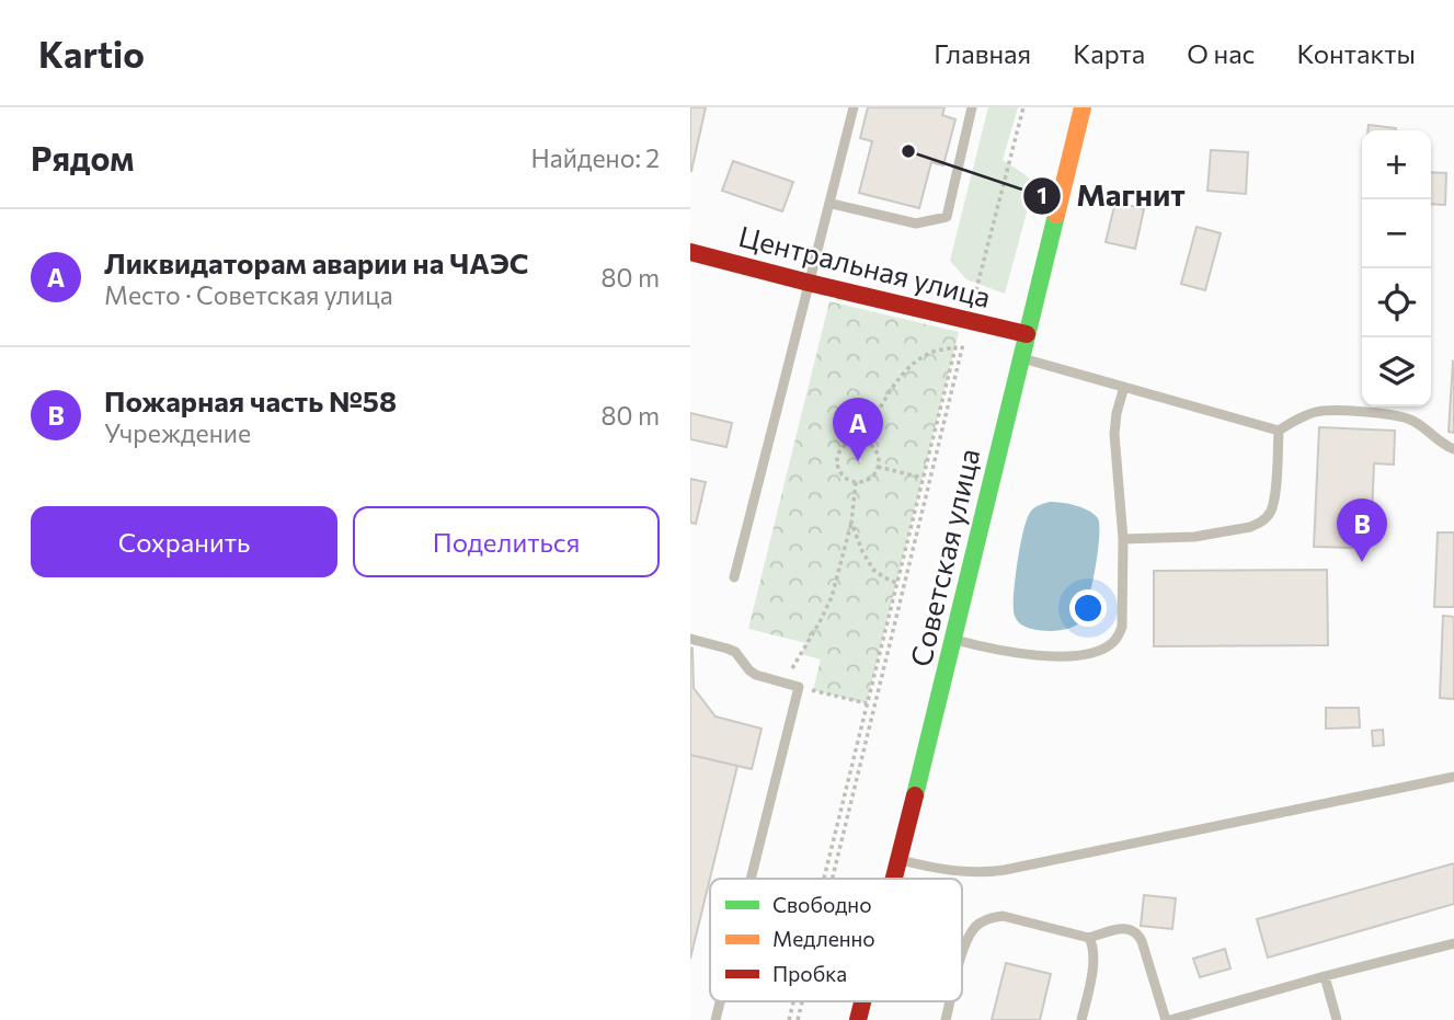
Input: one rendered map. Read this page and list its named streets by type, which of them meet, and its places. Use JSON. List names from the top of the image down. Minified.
{"streets":{"main road":["Центральная улица","Советская улица"]},"crossings":[["Центральная улица","Советская улица"]],"places":["Магнит"],"legend":["Свободно","Медленно","Пробка"],"page":{"header":"Kartio","nav":["Главная","Карта","О нас","Контакты"],"heading":["Рядом","Найдено: 2"],"map_buttons":["+","−"],"list":[{"mark":"A","name":"Ликвидаторам аварии на ЧАЭС","note":"Место · Советская улица","value":"80 m"},{"mark":"B","name":"Пожарная часть №58","note":"Учреждение","value":"80 m"}],"pins":["A","B"],"buttons":["Сохранить","Поделиться"]}}
